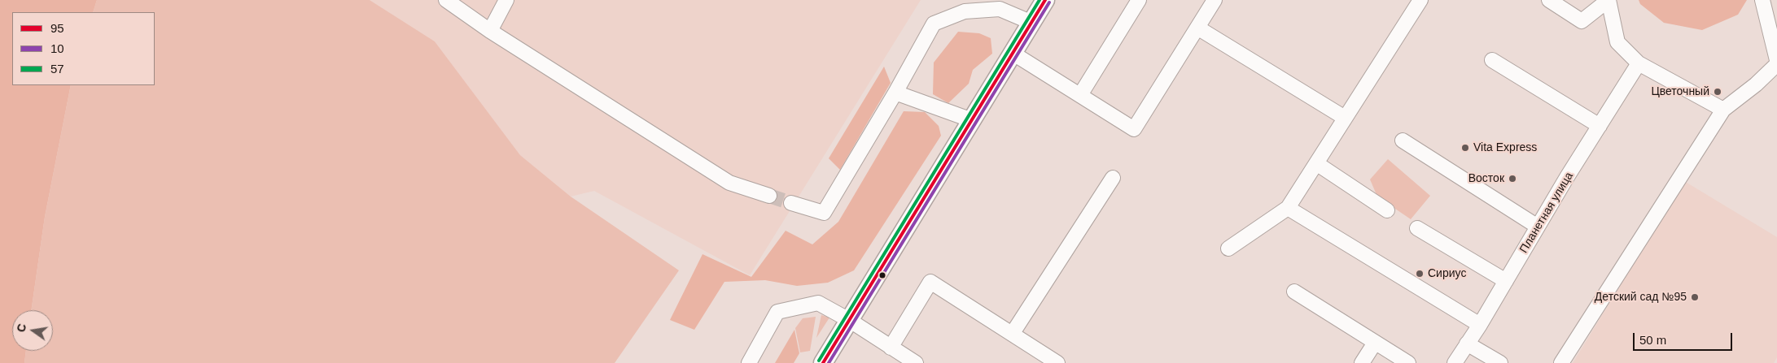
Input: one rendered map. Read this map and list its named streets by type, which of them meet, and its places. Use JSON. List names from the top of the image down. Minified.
{"streets":{"street":["Планетная улица"]},"places":["Цветочный","Vita Express","Восток","Сириус","Детский сад №95"],"lines":["transit line 95","transit line 57","transit line 10"],"legend":["95","10","57"],"scale_bar":"50 m","north":"left"}
